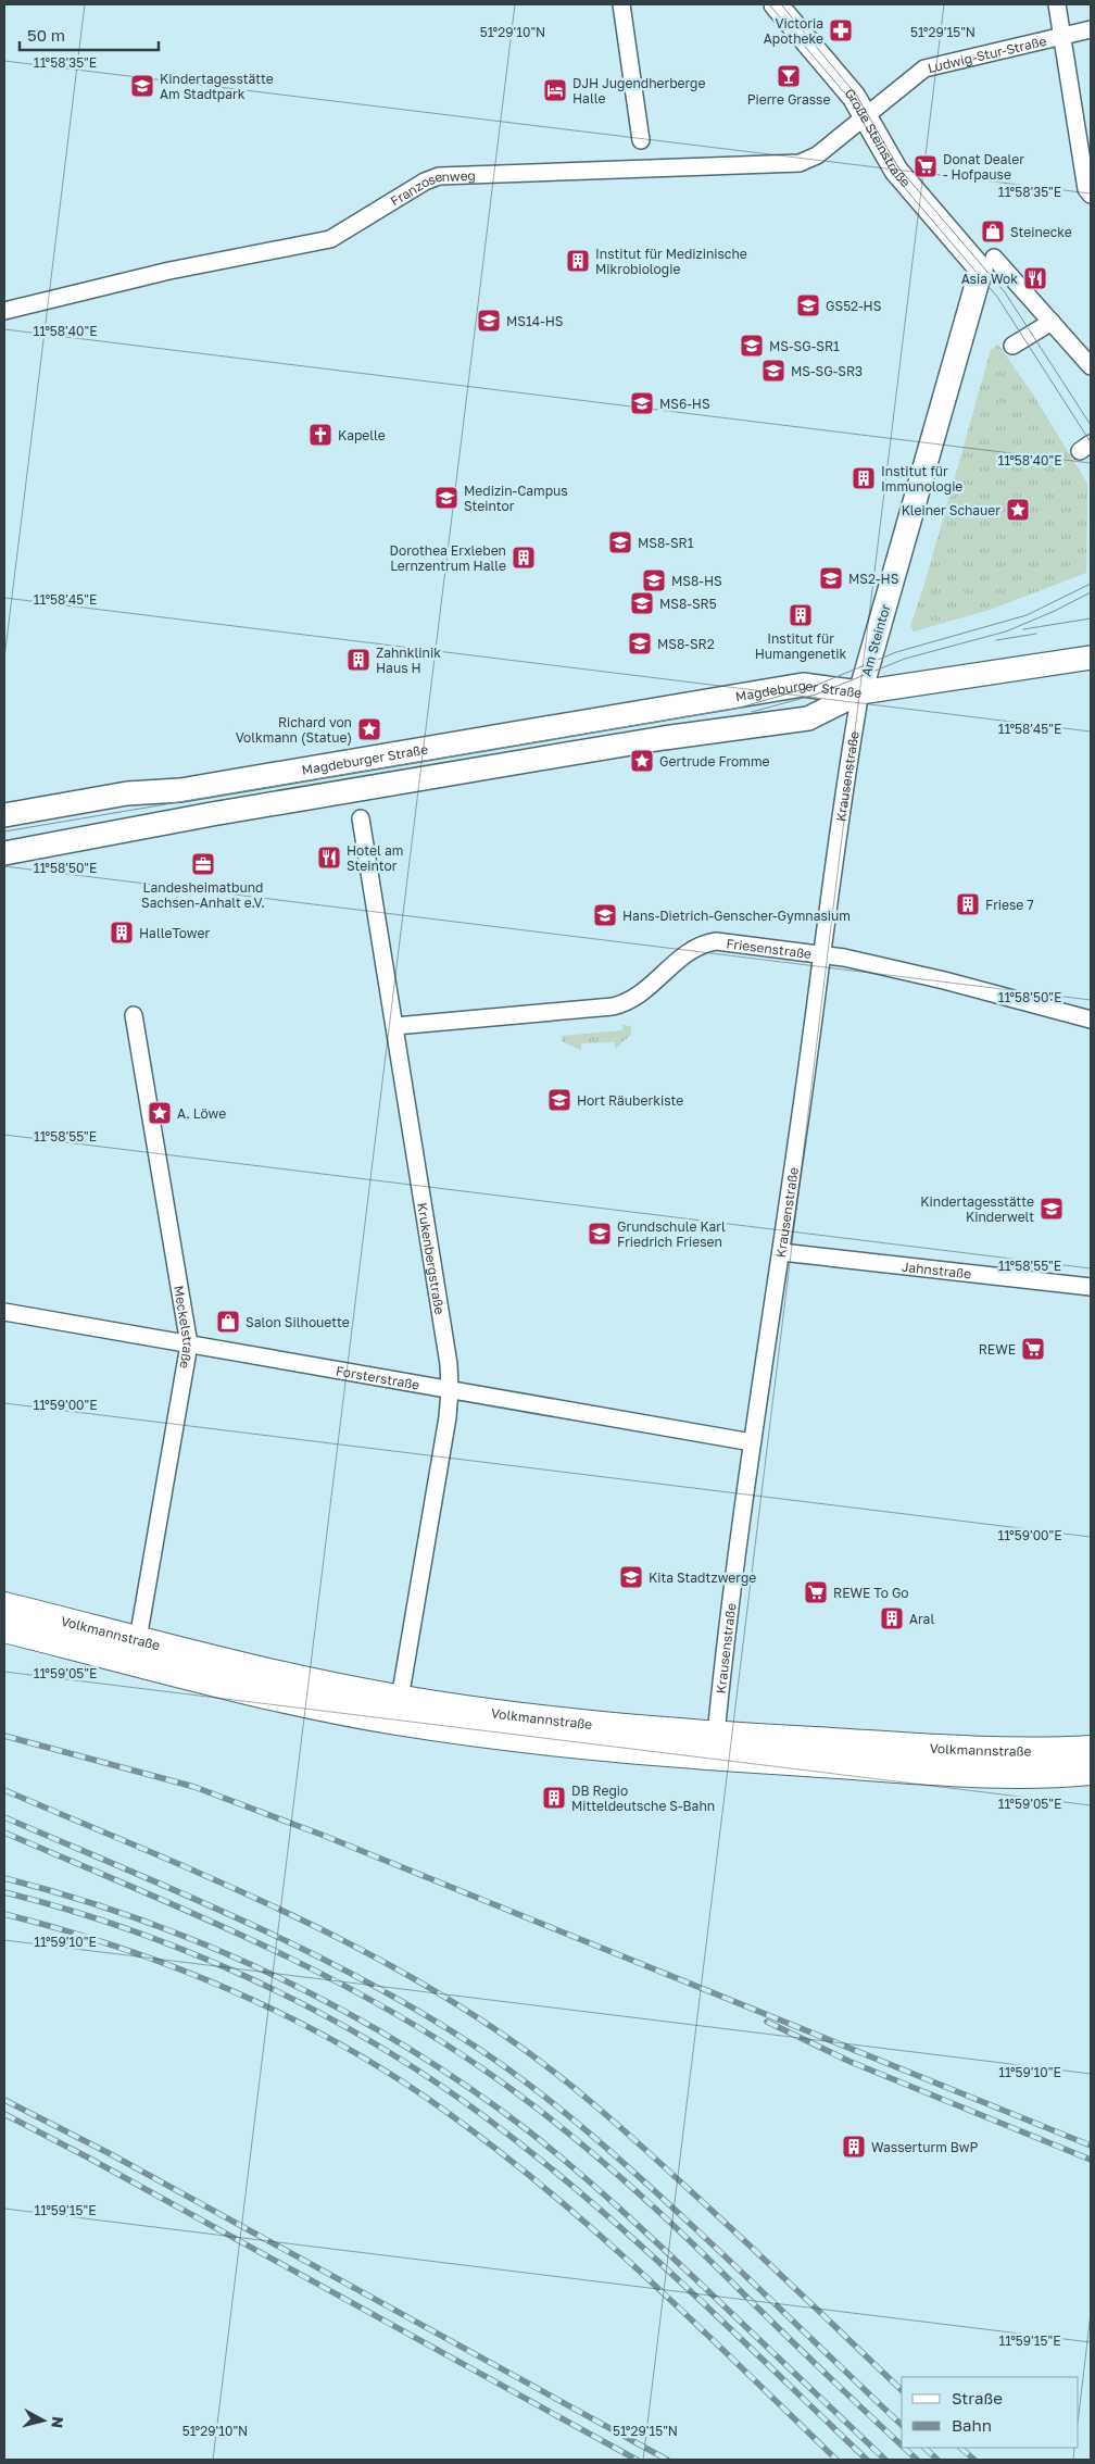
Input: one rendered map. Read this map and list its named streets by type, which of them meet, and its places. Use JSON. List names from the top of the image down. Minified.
{"streets":{"main road":["Volkmannstraße"],"street":["Ludwig-Stur-Straße","Große Steinstraße","Franzosenweg","Am Steintor","Magdeburger Straße","Krausenstraße","Friesenstraße","Krukenbergstraße","Jahnstraße","Meckelstraße","Forsterstraße"]},"crossings":[["Ludwig-Stur-Straße","Große Steinstraße"],["Ludwig-Stur-Straße","Franzosenweg"],["Große Steinstraße","Franzosenweg"],["Große Steinstraße","Am Steintor"],["Am Steintor","Magdeburger Straße"],["Am Steintor","Krausenstraße"],["Magdeburger Straße","Krausenstraße"],["Krausenstraße","Friesenstraße"],["Krausenstraße","Jahnstraße"],["Krausenstraße","Forsterstraße"],["Krausenstraße","Volkmannstraße"],["Friesenstraße","Krukenbergstraße"],["Krukenbergstraße","Forsterstraße"],["Krukenbergstraße","Volkmannstraße"],["Meckelstraße","Forsterstraße"],["Meckelstraße","Volkmannstraße"]],"places":{"pharmacy":["Victoria Apotheke"],"bar":["Pierre Grasse"],"school or university":["Kindertagesstätte Am Stadtpark","GS52-HS","MS14-HS","MS-SG-SR1","MS-SG-SR3","MS6-HS","Medizin-Campus Steintor","MS8-SR1","MS2-HS","MS8-HS","MS8-SR5","MS8-SR2","Hans-Dietrich-Genscher-Gymnasium","Hort Räuberkiste","Kindertagesstätte Kinderwelt","Grundschule Karl Friedrich Friesen","Kita Stadtzwerge"],"hotel":["DJH Jugendherberge Halle"],"supermarket":["Donat Dealer - Hofpause","REWE","REWE To Go"],"shop":["Steinecke","Salon Silhouette"],"building":["Institut für Medizinische Mikrobiologie","Institut für Immunologie","Dorothea Erxleben Lernzentrum Halle","Institut für Humangenetik","Zahnklinik Haus H","Friese 7","HalleTower","Aral","DB Regio Mitteldeutsche S-Bahn","Wasserturm BwP"],"restaurant":["Asia Wok","Hotel am Steintor"],"church":["Kapelle"],"place":["Kleiner Schauer","Richard von Volkmann (Statue)","Gertrude Fromme","A. Löwe"],"office":["Landesheimatbund Sachsen-Anhalt e.V."]},"legend":["Straße","Bahn"],"scale_bar":"50 m","north":"right","coordinates":["51°29'10\"N","51°29'15\"N","11°58'35\"E","11°58'40\"E","11°58'45\"E","11°58'50\"E","11°58'55\"E","11°59'00\"E","11°59'05\"E","11°59'10\"E","11°59'15\"E"]}
